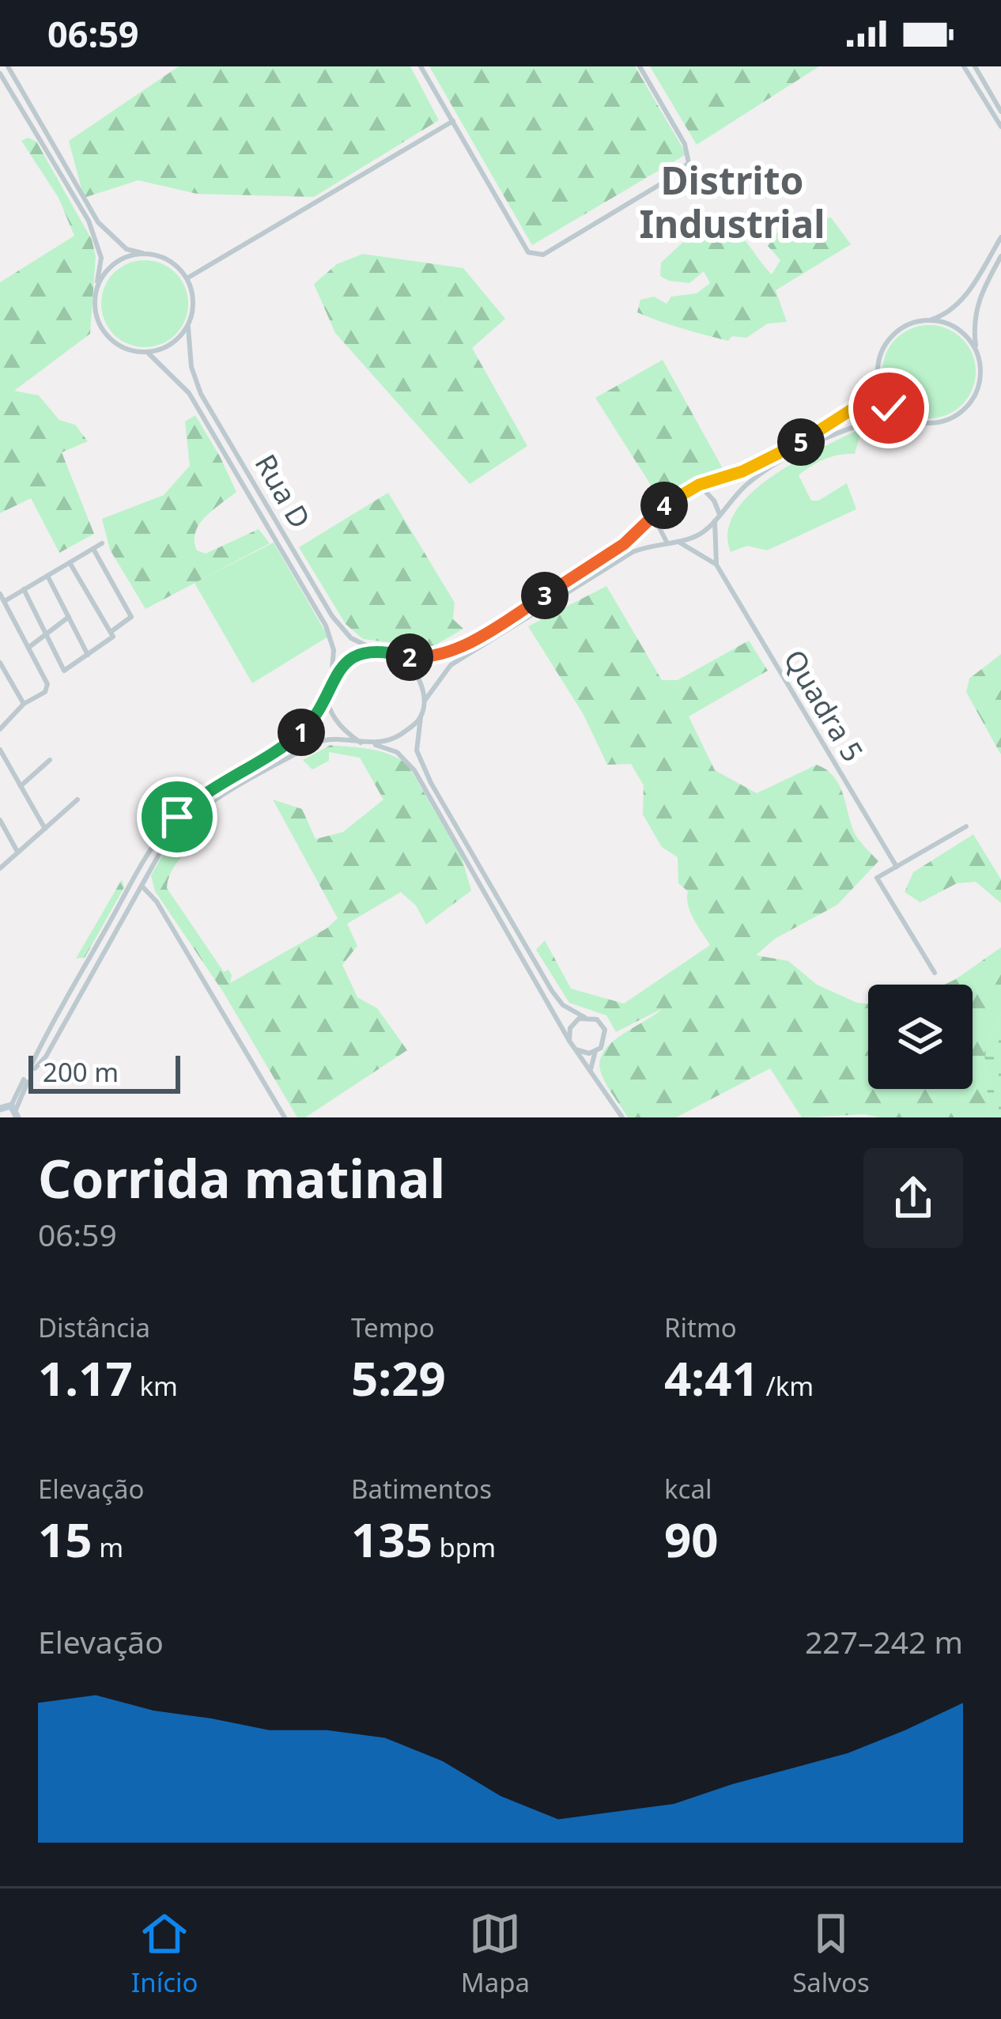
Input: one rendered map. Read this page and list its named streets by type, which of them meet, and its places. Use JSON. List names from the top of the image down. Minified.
{"streets":{"street":["Rua D","Quadra 5"]},"districts":["Distrito Industrial"],"scale_bar":"200 m","page":{"status":"06:59","pins":["5","4","3","2","1"],"scale":"200 m","heading":["Corrida matinal","06:59"],"stats":[["Distância","1.17 km"],["Tempo","5:29"],["Ritmo","4:41 /km"],["Elevação","15 m"],["Batimentos","135 bpm"],["kcal","90"]],"chart":["Elevação","227–242 m"],"tabs":["Início","Mapa","Salvos"]}}
